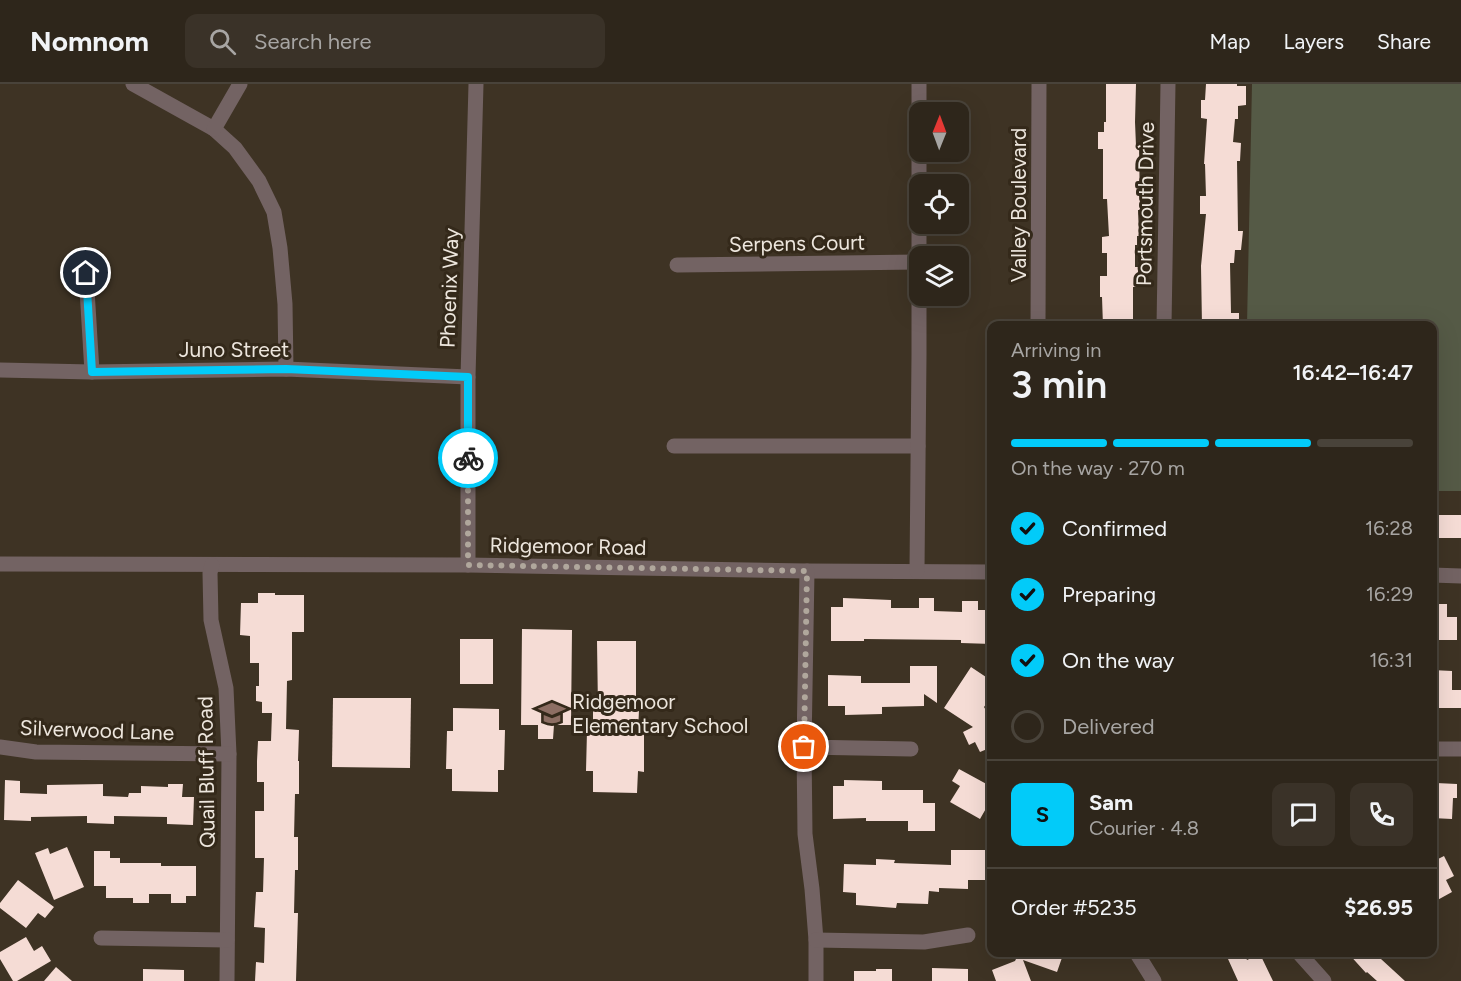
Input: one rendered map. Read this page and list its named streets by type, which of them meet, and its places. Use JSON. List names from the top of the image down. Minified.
{"streets":{"street":["Portsmouth Drive","Valley Boulevard","Serpens Court","Phoenix Way","Juno Street","Ridgemoor Road","Silverwood Lane","Quail Bluff Road"]},"crossings":[["Phoenix Way","Juno Street"],["Phoenix Way","Ridgemoor Road"],["Ridgemoor Road","Quail Bluff Road"],["Silverwood Lane","Quail Bluff Road"]],"places":{"school or university":["Ridgemoor Elementary School"]},"north":"top","page":{"header":"Nomnom","search":"Search here","nav":["Map","Layers","Share"],"heading":["3 min","Arriving in","16:42–16:47"],"panel":["Sam","Courier · 4.8","Order #5235","$26.95"],"bar":"On the way · 270 m","list":[["Confirmed","16:28"],["Preparing","16:29"],["On the way","16:31"],"Delivered"],"round":"S"}}
